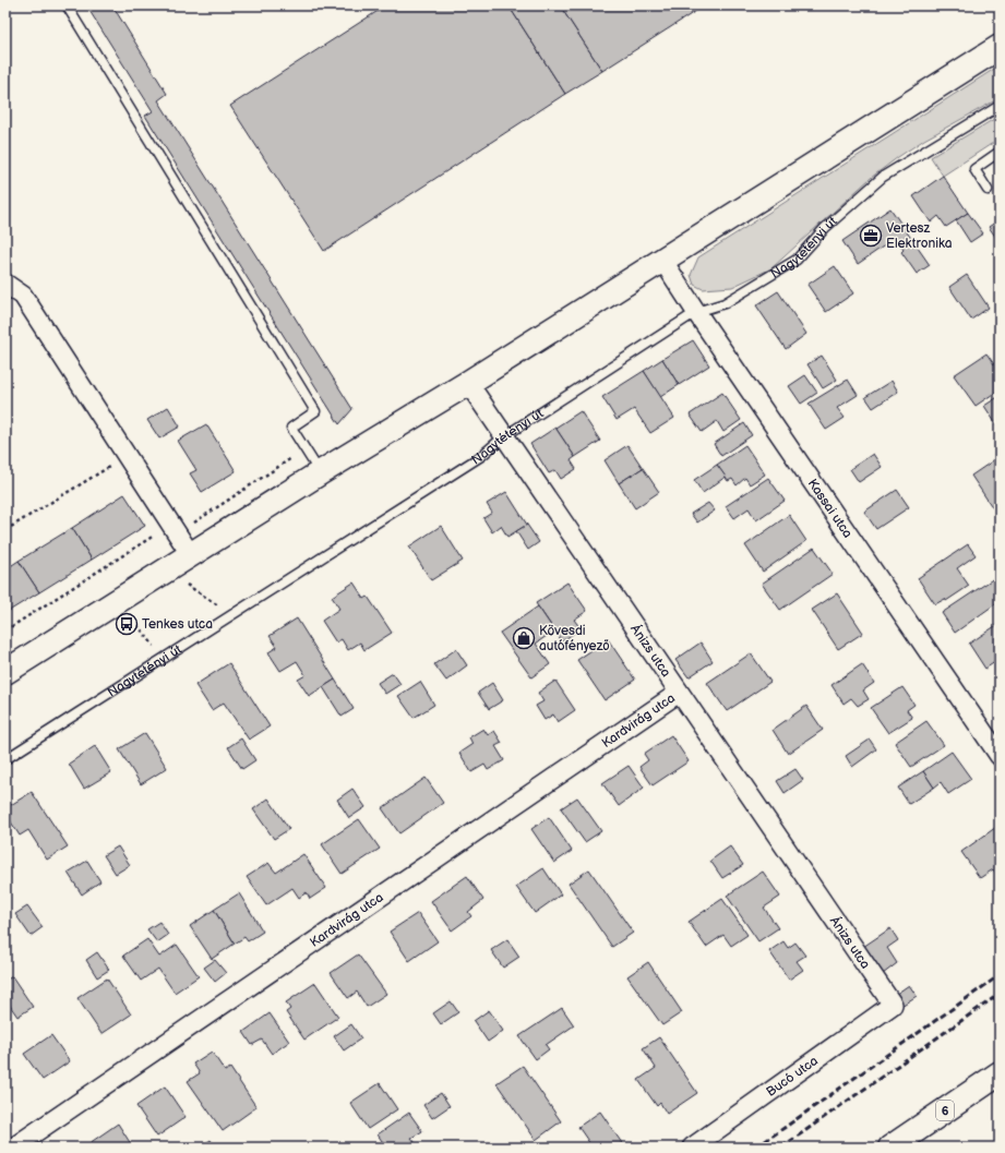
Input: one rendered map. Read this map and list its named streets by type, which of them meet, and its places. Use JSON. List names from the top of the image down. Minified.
{"streets":{"main road":["6"],"street":["Kassai utca","Ánizs utca","Kardvirág utca","Bucó utca"],"lane":["Nagytétényi út"]},"crossings":[["Nagytétényi út","Kassai utca"],["Nagytétényi út","Ánizs utca"],["Ánizs utca","Kardvirág utca"],["Ánizs utca","Bucó utca"]],"places":{"office":["Vertesz Elektronika"],"bus stop":["Tenkes utca"],"shop":["Kövesdi autófényező"]}}
